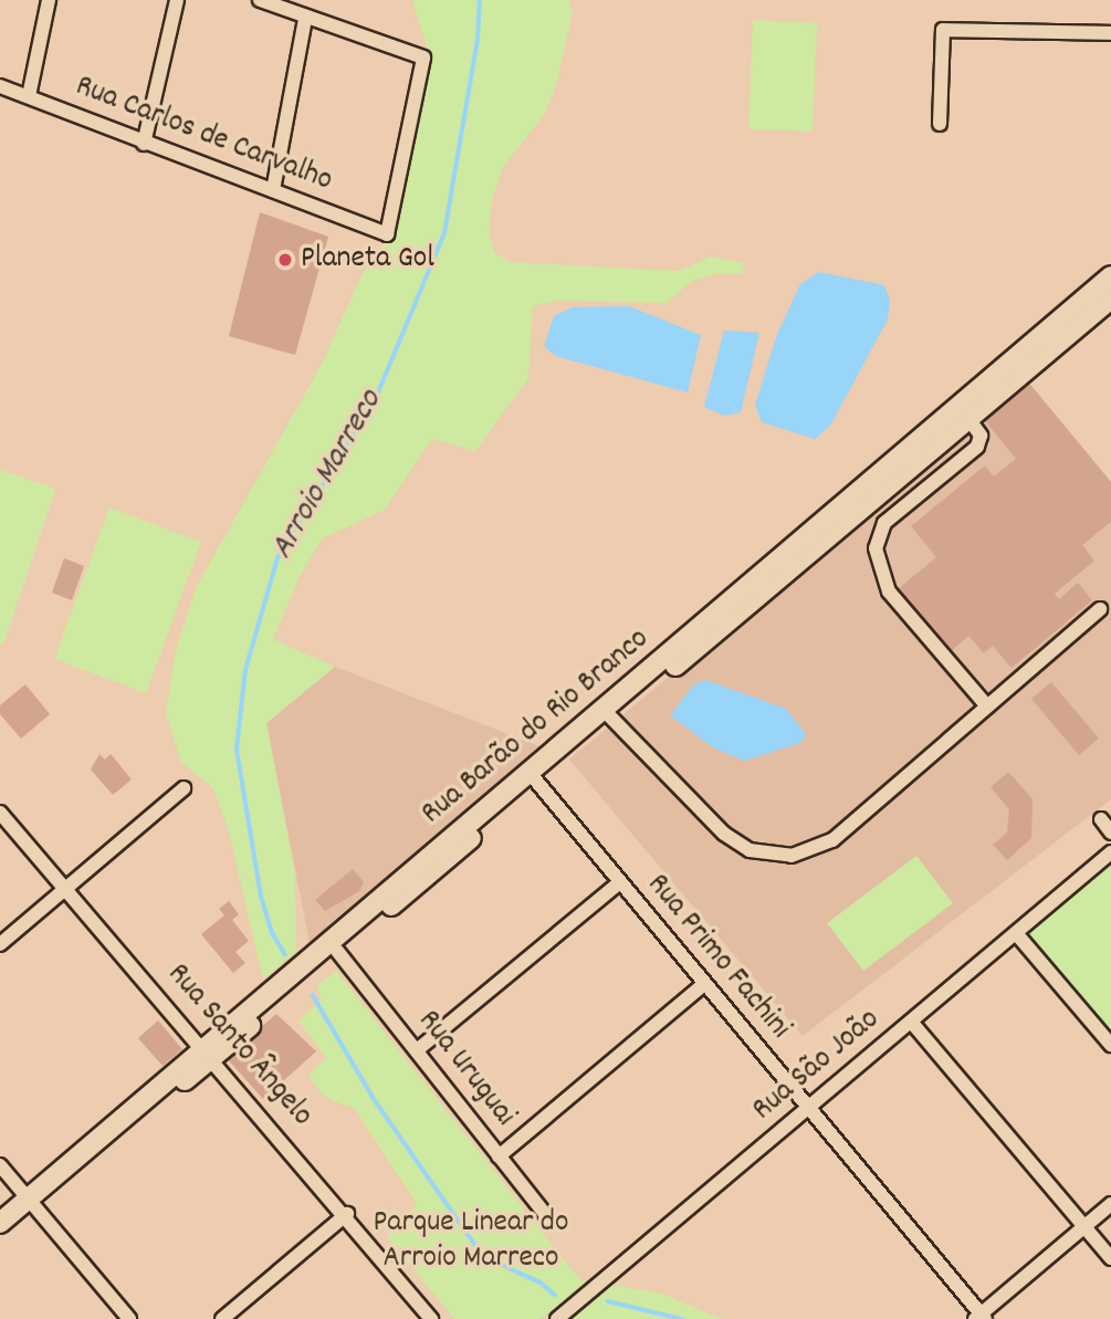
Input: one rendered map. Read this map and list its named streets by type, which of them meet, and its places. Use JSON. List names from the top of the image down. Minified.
{"streets":{"main road":["Rua Barão do Rio Branco"],"street":["Rua Carlos de Carvalho","Rua Primo Fachini","Rua Santo Ângelo","Rua São João","Rua Uruguai"]},"crossings":[["Rua Barão do Rio Branco","Rua Primo Fachini"],["Rua Barão do Rio Branco","Rua Santo Ângelo"],["Rua Barão do Rio Branco","Rua Uruguai"],["Rua Primo Fachini","Rua São João"]],"water":["Arroio Marreco"],"parks":["Parque Linear do Arroio Marreco"],"places":["Planeta Gol"]}
